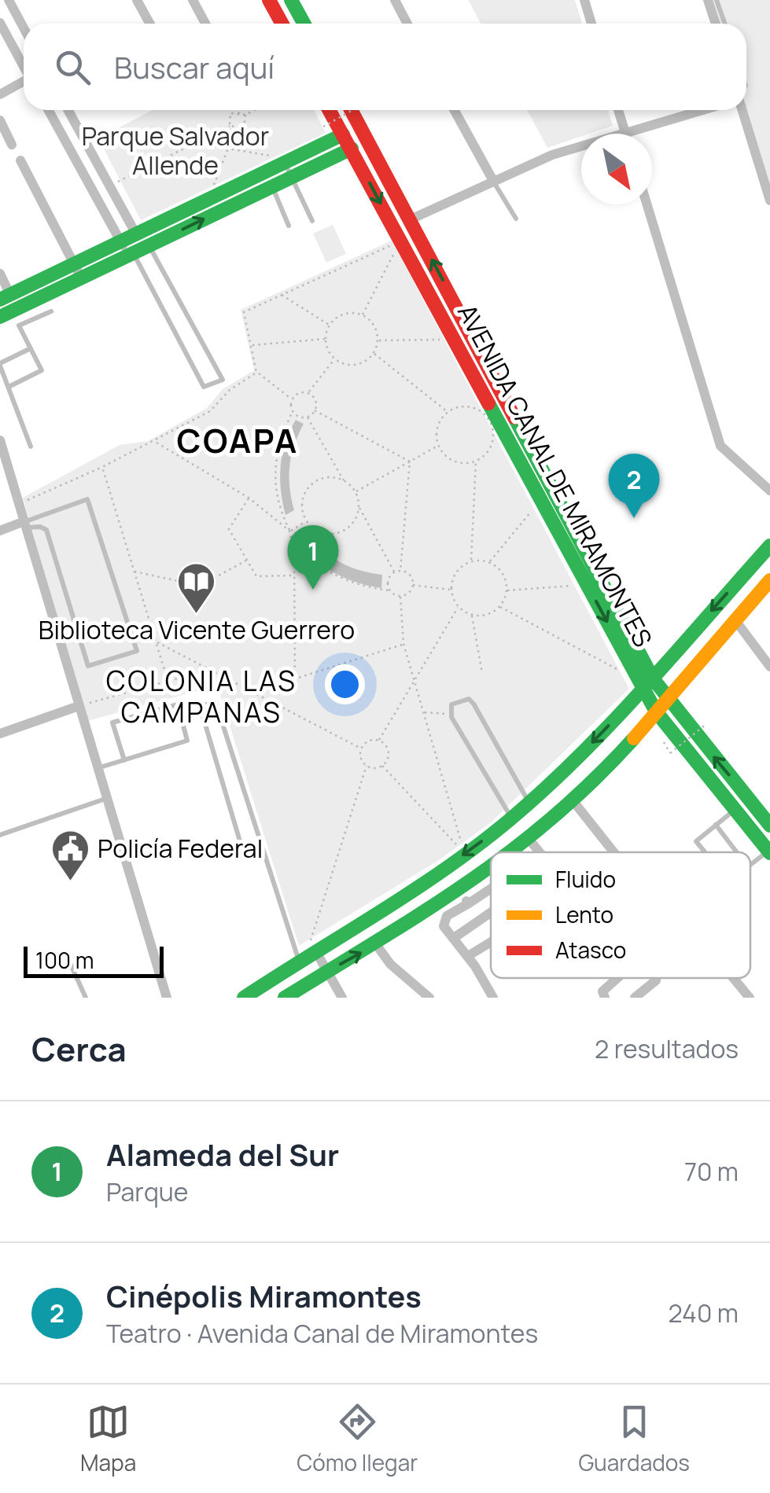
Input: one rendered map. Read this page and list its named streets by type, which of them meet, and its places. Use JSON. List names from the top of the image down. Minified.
{"streets":{"main road":["AVENIDA CANAL DE MIRAMONTES"]},"districts":["COAPA","COLONIA LAS CAMPANAS"],"parks":["Parque Salvador Allende"],"places":{"library":["Biblioteca Vicente Guerrero"],"public building":["Policía Federal"]},"legend":["Fluido","Lento","Atasco"],"scale_bar":"100 m","north":"bottom right","page":{"search":"Buscar aquí","pins":["2","1"],"scale":"100 m","heading":["Cerca","2 resultados"],"list":[{"mark":"1","name":"Alameda del Sur","note":"Parque","value":"70 m"},{"mark":"2","name":"Cinépolis Miramontes","note":"Teatro · Avenida Canal de Miramontes","value":"240 m"}],"nav":["Mapa","Cómo llegar","Guardados"]}}
